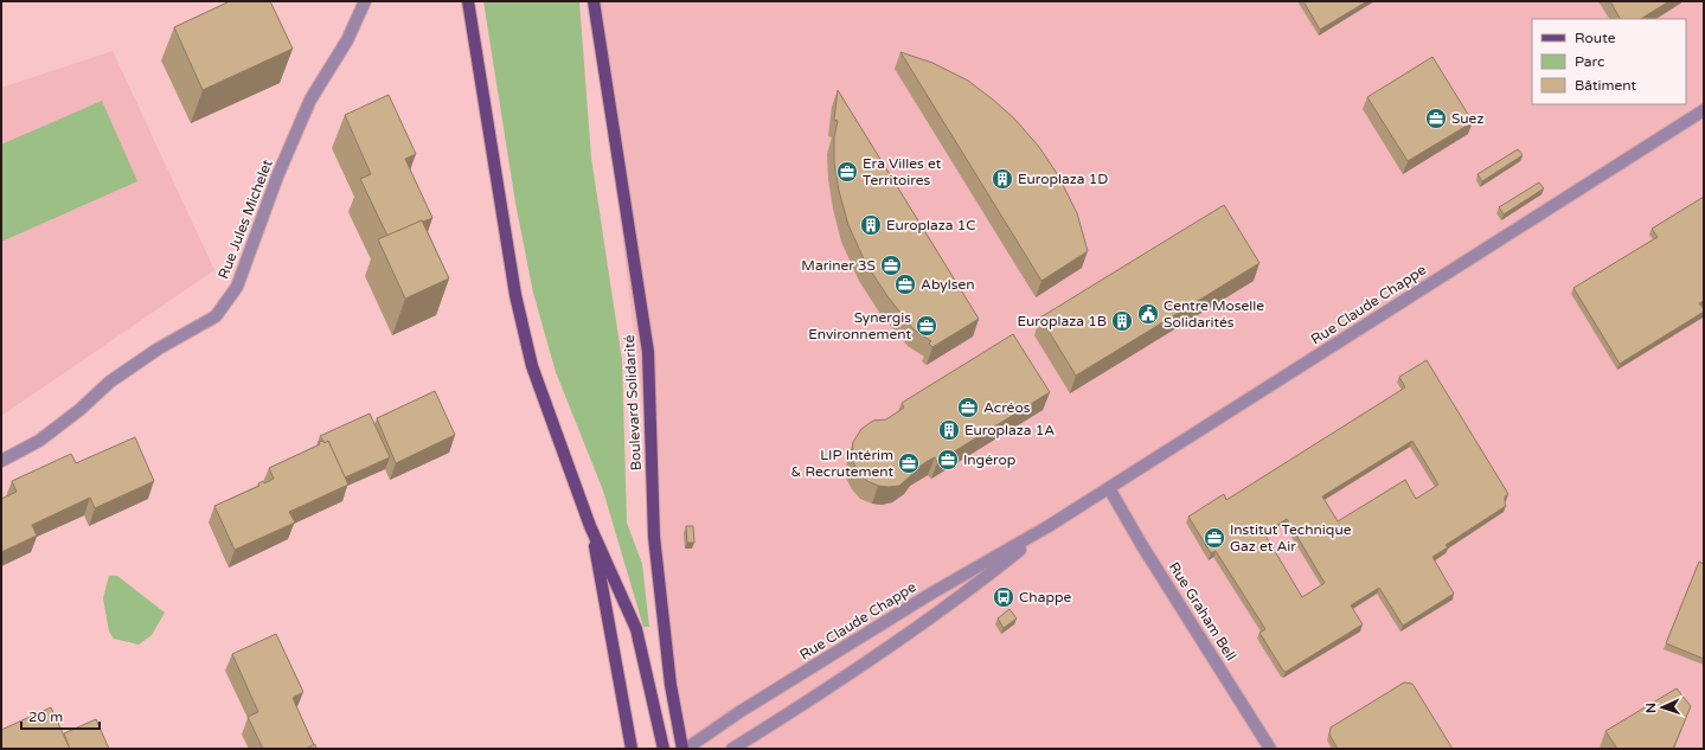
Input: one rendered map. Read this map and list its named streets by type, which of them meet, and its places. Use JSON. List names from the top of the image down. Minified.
{"streets":{"main road":["Boulevard Solidarité"],"street":["Rue Jules Michelet","Rue Claude Chappe","Rue Graham Bell"]},"crossings":[["Rue Claude Chappe","Boulevard Solidarité"],["Rue Claude Chappe","Rue Graham Bell"]],"places":{"office":["Suez","Era Villes et Territoires","Mariner 3S","Abylsen","Synergis Environnement","Acréos","Ingérop","LIP Intérim & Recrutement","Institut Technique Gaz et Air"],"building":["Europlaza 1D","Europlaza 1C","Europlaza 1B","Europlaza 1A"],"public building":["Centre Moselle Solidarités"],"bus stop":["Chappe"]},"legend":["Route","Parc","Bâtiment"],"scale_bar":"20 m","north":"left"}
